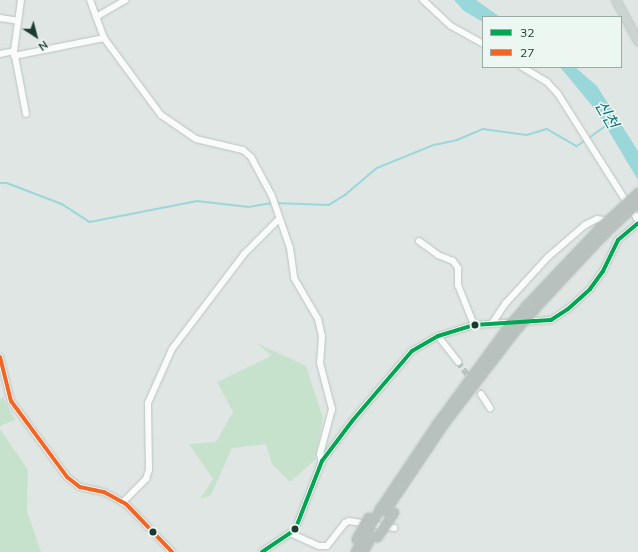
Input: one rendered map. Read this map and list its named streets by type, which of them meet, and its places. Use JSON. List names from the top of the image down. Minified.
{"water":["신천"],"lines":["transit line 32","transit line 27"],"legend":["32","27"],"north":"bottom right"}
